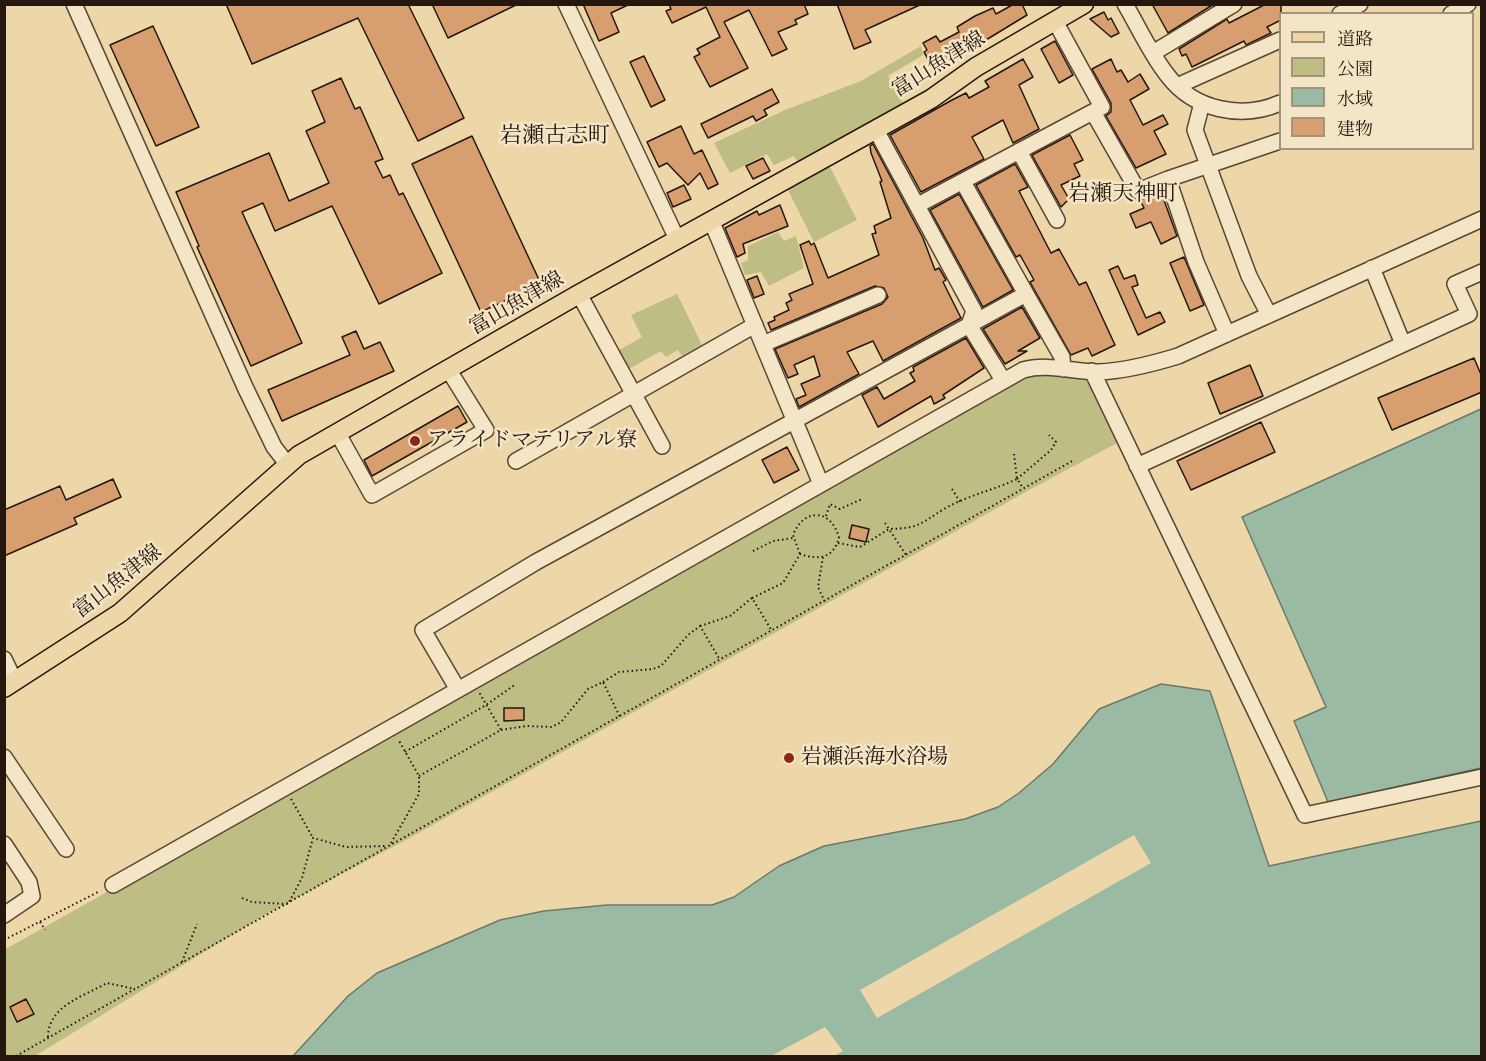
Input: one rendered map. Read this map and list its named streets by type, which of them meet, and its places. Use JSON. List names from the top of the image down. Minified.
{"streets":{"main road":["富山魚津線"]},"districts":["岩瀬古志町","岩瀬天神町"],"places":["アライドマテリアル寮","岩瀬浜海水浴場"],"legend":["道路","公園","水域","建物"]}
